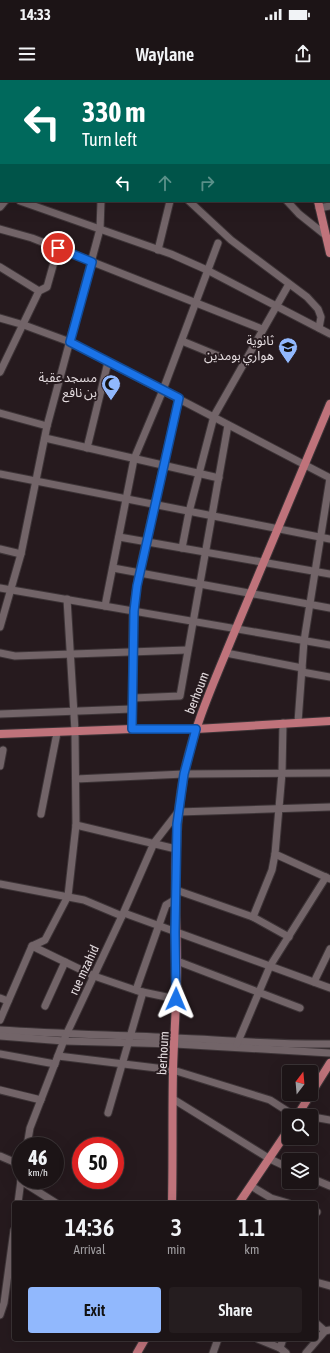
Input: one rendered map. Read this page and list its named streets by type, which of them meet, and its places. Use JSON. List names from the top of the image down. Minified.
{"streets":{"main road":["berhoum"],"street":["rue mzahid"]},"crossings":[["berhoum","rue mzahid"]],"places":{"school or university":["ثانوية هواري بومدين"],"mosque":["مسجد عقبة بن نافع"]},"north":"top","page":{"status":"14:33","header":"Waylane","turn":["330 m","Turn left"],"speed":"46 km/h","limit":"50","eta":["14:36","Arrival","3","min","1.1","km"],"buttons":["Exit","Share"]}}
